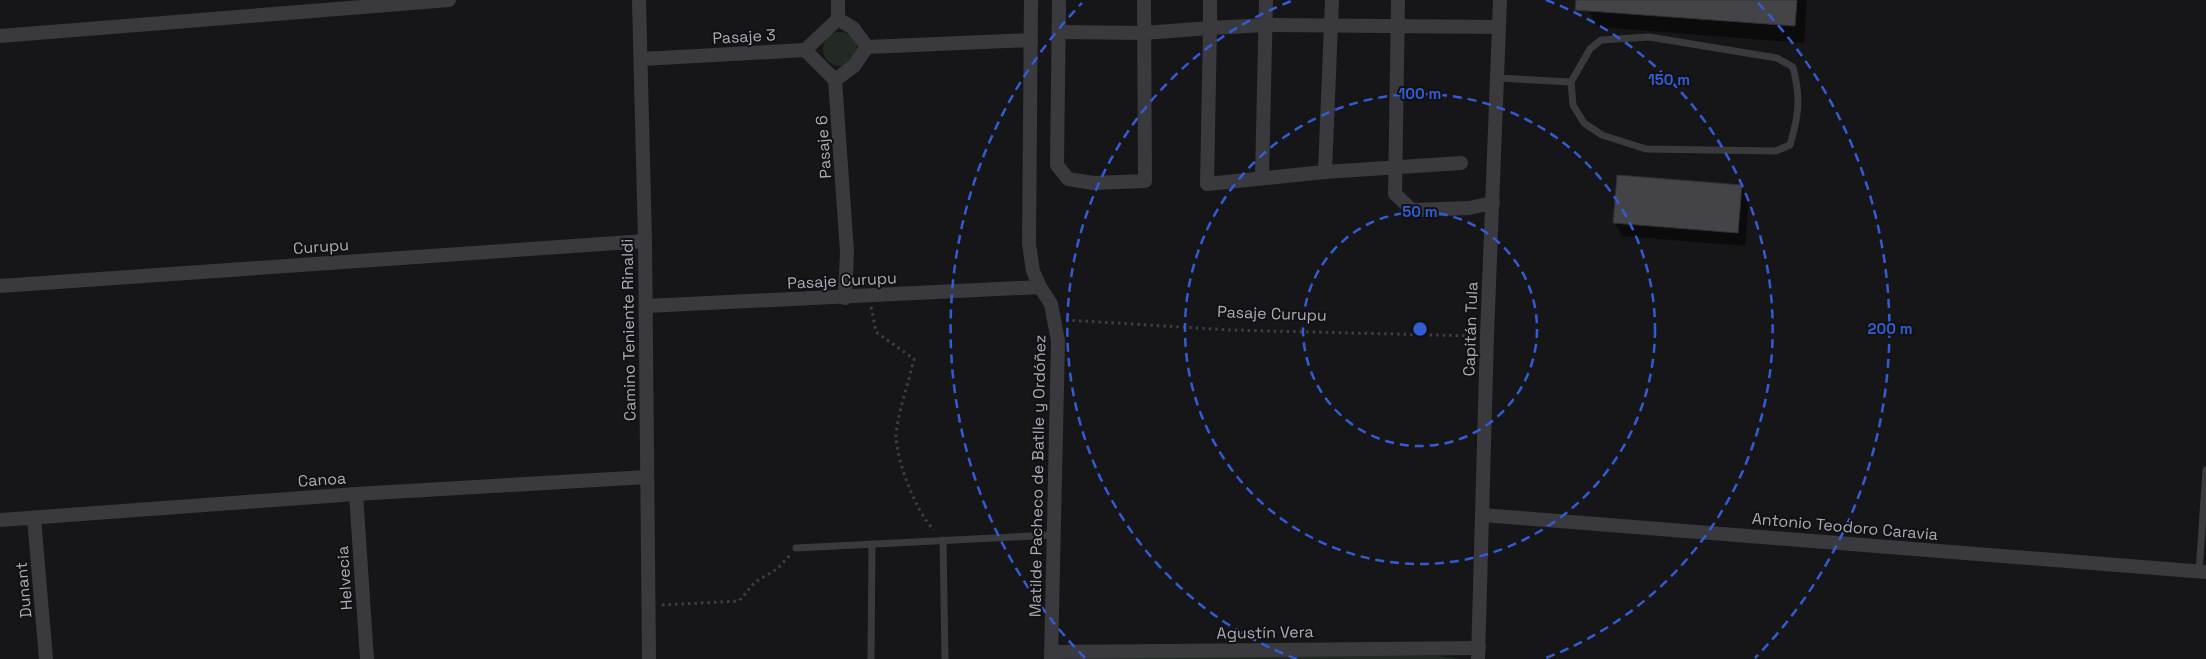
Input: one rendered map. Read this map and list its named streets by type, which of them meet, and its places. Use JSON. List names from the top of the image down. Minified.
{"streets":{"street":["Pasaje 3","Pasaje 6","Curupu","Pasaje Curupu","Capitán Tula","Camino Teniente Rinaldi","Matilde Pacheco de Batlle y Ordóñez","Canoa","Antonio Teodoro Caravia","Helvecia","Dunant","Agustín Vera"]},"crossings":[["Pasaje 3","Camino Teniente Rinaldi"],["Pasaje 6","Pasaje Curupu"],["Curupu","Camino Teniente Rinaldi"],["Pasaje Curupu","Capitán Tula"],["Pasaje Curupu","Camino Teniente Rinaldi"],["Pasaje Curupu","Matilde Pacheco de Batlle y Ordóñez"],["Capitán Tula","Antonio Teodoro Caravia"],["Capitán Tula","Agustín Vera"],["Camino Teniente Rinaldi","Canoa"],["Matilde Pacheco de Batlle y Ordóñez","Agustín Vera"],["Canoa","Helvecia"],["Canoa","Dunant"]],"rings":["150 m","100 m","50 m","200 m"]}
